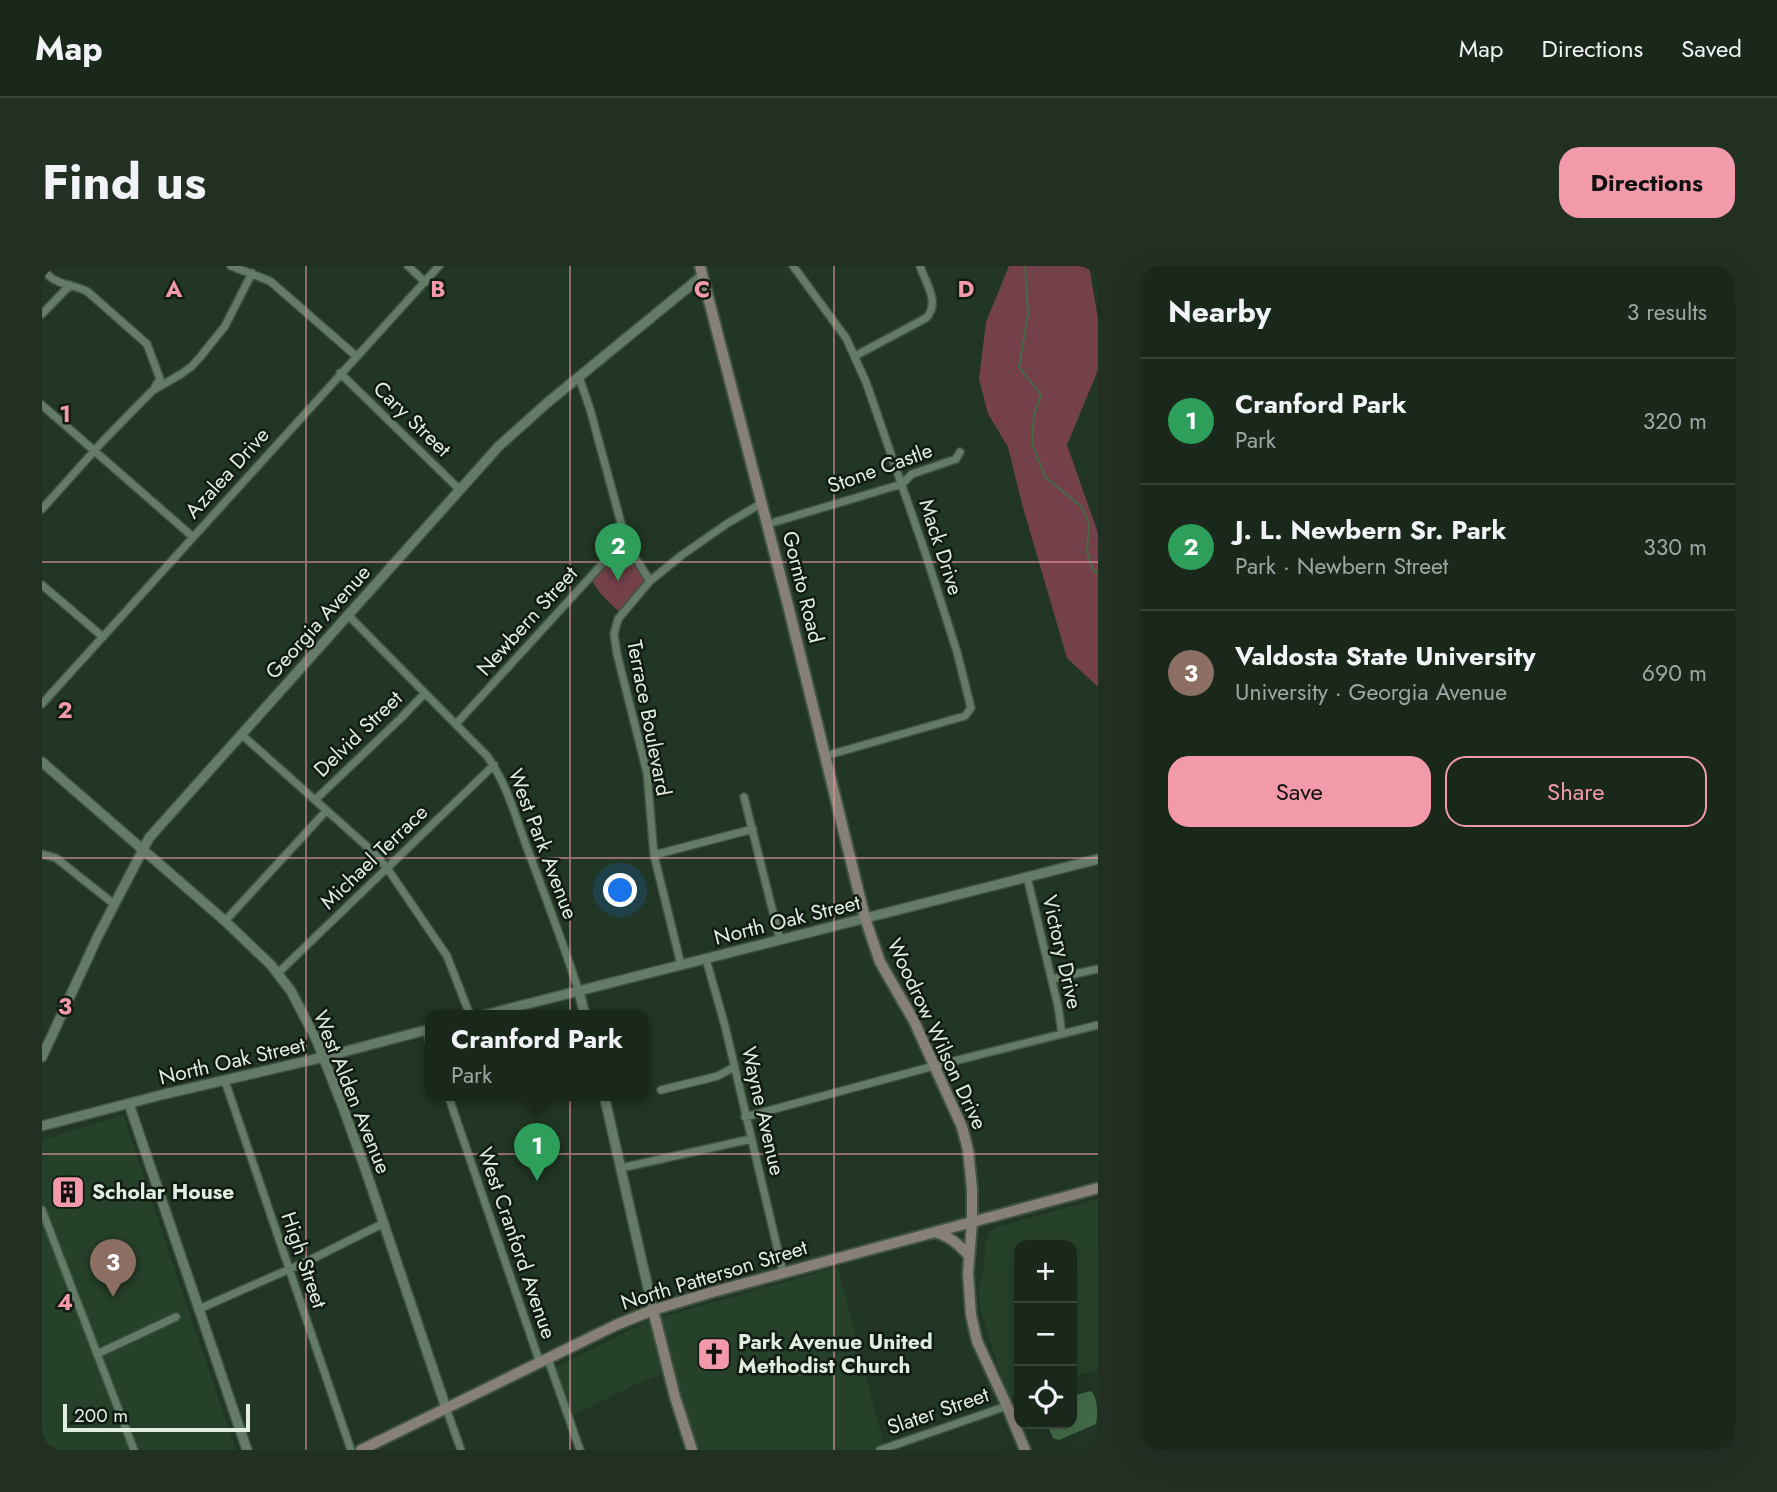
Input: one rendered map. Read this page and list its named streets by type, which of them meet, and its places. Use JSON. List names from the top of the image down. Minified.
{"streets":{"main road":["Gornto Road","Woodrow Wilson Drive","North Patterson Street"],"street":["Cary Street","Stone Castle","Azalea Drive","Mack Drive","Newbern Street","Georgia Avenue","Terrace Boulevard","Delvid Street","West Park Avenue","Michael Terrace","North Oak Street","Victory Drive","West Alden Avenue","Wayne Avenue","West Cranford Avenue","High Street","Slater Street"]},"crossings":[["Cary Street","Azalea Drive"],["Cary Street","Georgia Avenue"],["Stone Castle","Mack Drive"],["Stone Castle","Gornto Road"],["Mack Drive","Gornto Road"],["Gornto Road","Georgia Avenue"],["Gornto Road","Terrace Boulevard"],["Gornto Road","North Oak Street"],["Gornto Road","Woodrow Wilson Drive"],["Newbern Street","West Park Avenue"],["Georgia Avenue","West Park Avenue"],["Georgia Avenue","West Alden Avenue"],["Terrace Boulevard","North Oak Street"],["Delvid Street","West Park Avenue"],["Delvid Street","West Alden Avenue"],["West Park Avenue","Michael Terrace"],["West Park Avenue","North Oak Street"],["Michael Terrace","West Alden Avenue"],["North Oak Street","Victory Drive"],["North Oak Street","Woodrow Wilson Drive"],["North Oak Street","West Alden Avenue"],["North Oak Street","Wayne Avenue"],["North Oak Street","High Street"],["Woodrow Wilson Drive","North Patterson Street"],["Woodrow Wilson Drive","Slater Street"],["West Alden Avenue","North Patterson Street"],["Wayne Avenue","North Patterson Street"],["West Cranford Avenue","North Patterson Street"]],"places":{"building":["Scholar House"],"church":["Park Avenue United Methodist Church"]},"scale_bar":"200 m","page":{"header":"Map","nav":["Map","Directions","Saved"],"title":"Find us","buttons":["Directions",["Save","Share"]],"heading":["Nearby","3 results"],"list":[{"mark":"1","name":"Cranford Park","note":"Park","value":"320 m"},{"mark":"2","name":"J. L. Newbern Sr. Park","note":"Park · Newbern Street","value":"330 m"},{"mark":"3","name":"Valdosta State University","note":"University · Georgia Avenue","value":"690 m"}],"pins":["2","1","3"],"popup":["Cranford Park","Park"],"map_buttons":["+","−"],"scale":"200 m"},"grid":{"columns":["A","B","C","D"],"rows":["1","2","3","4"]}}
